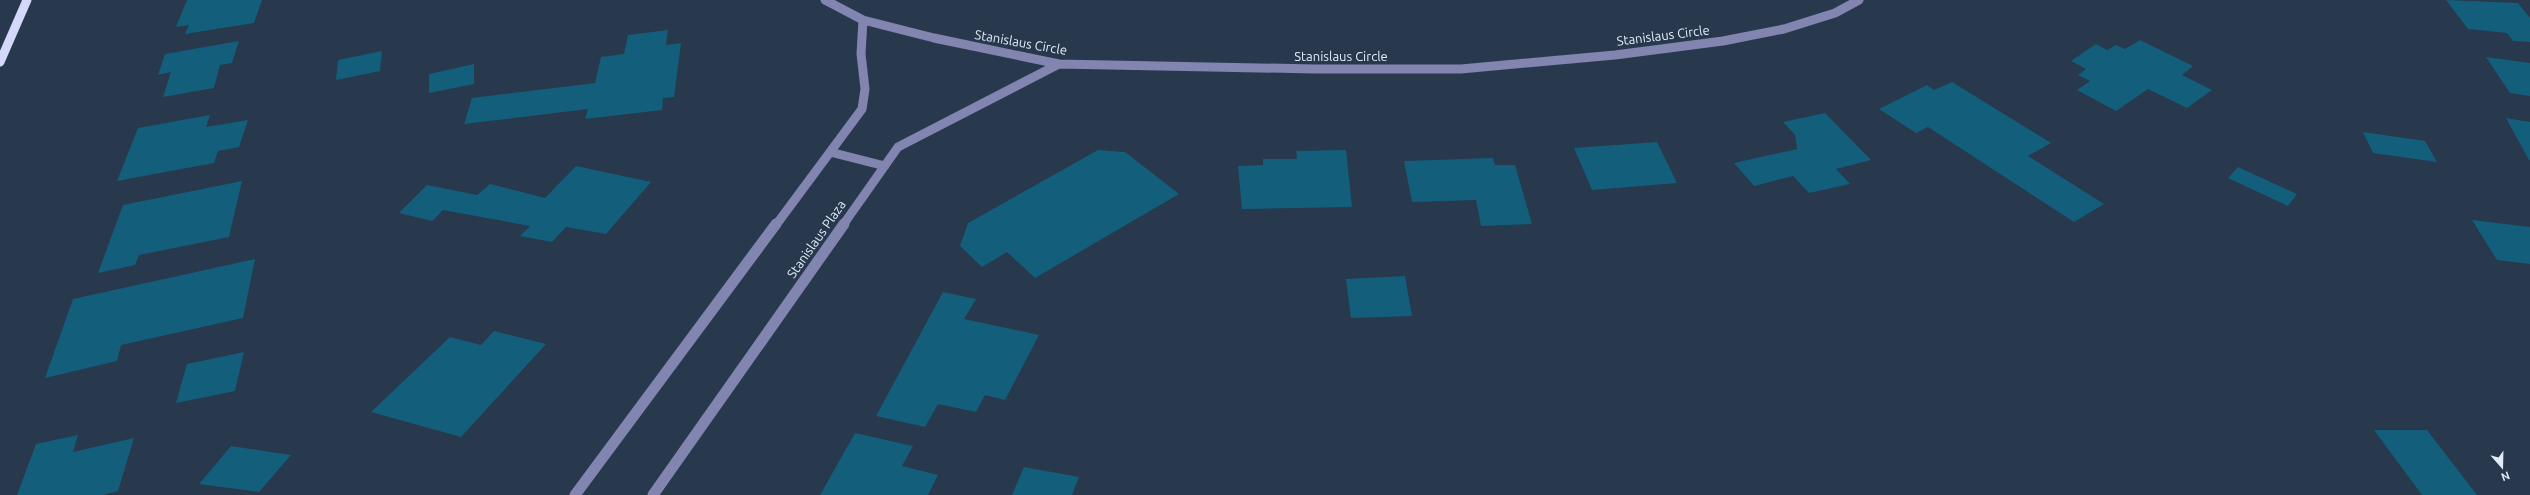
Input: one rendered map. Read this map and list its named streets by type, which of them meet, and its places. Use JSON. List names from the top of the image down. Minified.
{"streets":{"street":["Stanislaus Circle","Stanislaus Plaza"]},"crossings":[["Stanislaus Circle","Stanislaus Plaza"]],"north":"bottom"}
